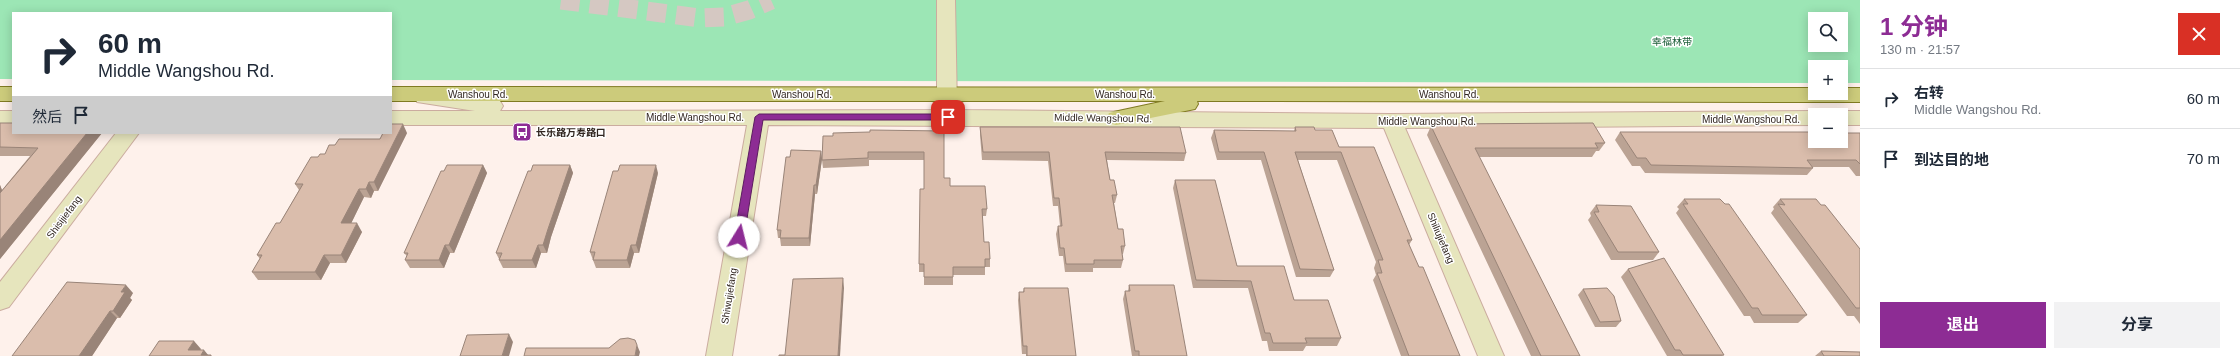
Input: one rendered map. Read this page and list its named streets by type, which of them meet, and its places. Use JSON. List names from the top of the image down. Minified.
{"streets":{"main road":["Wanshou Rd.","Middle Wangshou Rd.","Shisijiefang","Shiliujiefang","Shiwujiefang"]},"crossings":[["Middle Wangshou Rd.","Shiliujiefang"],["Middle Wangshou Rd.","Shiwujiefang"]],"parks":["幸福林带"],"places":{"bus stop":["长乐路万寿路口"]},"page":{"heading":["1 分钟","130 m · 21:57"],"map_buttons":["+","−"],"turn":["60 m","Middle Wangshou Rd."],"list":[{"name":"右转","note":"Middle Wangshou Rd.","value":"60 m"},{"name":"到达目的地","value":"70 m"}],"then":"然后","buttons":["退出","分享"]}}
